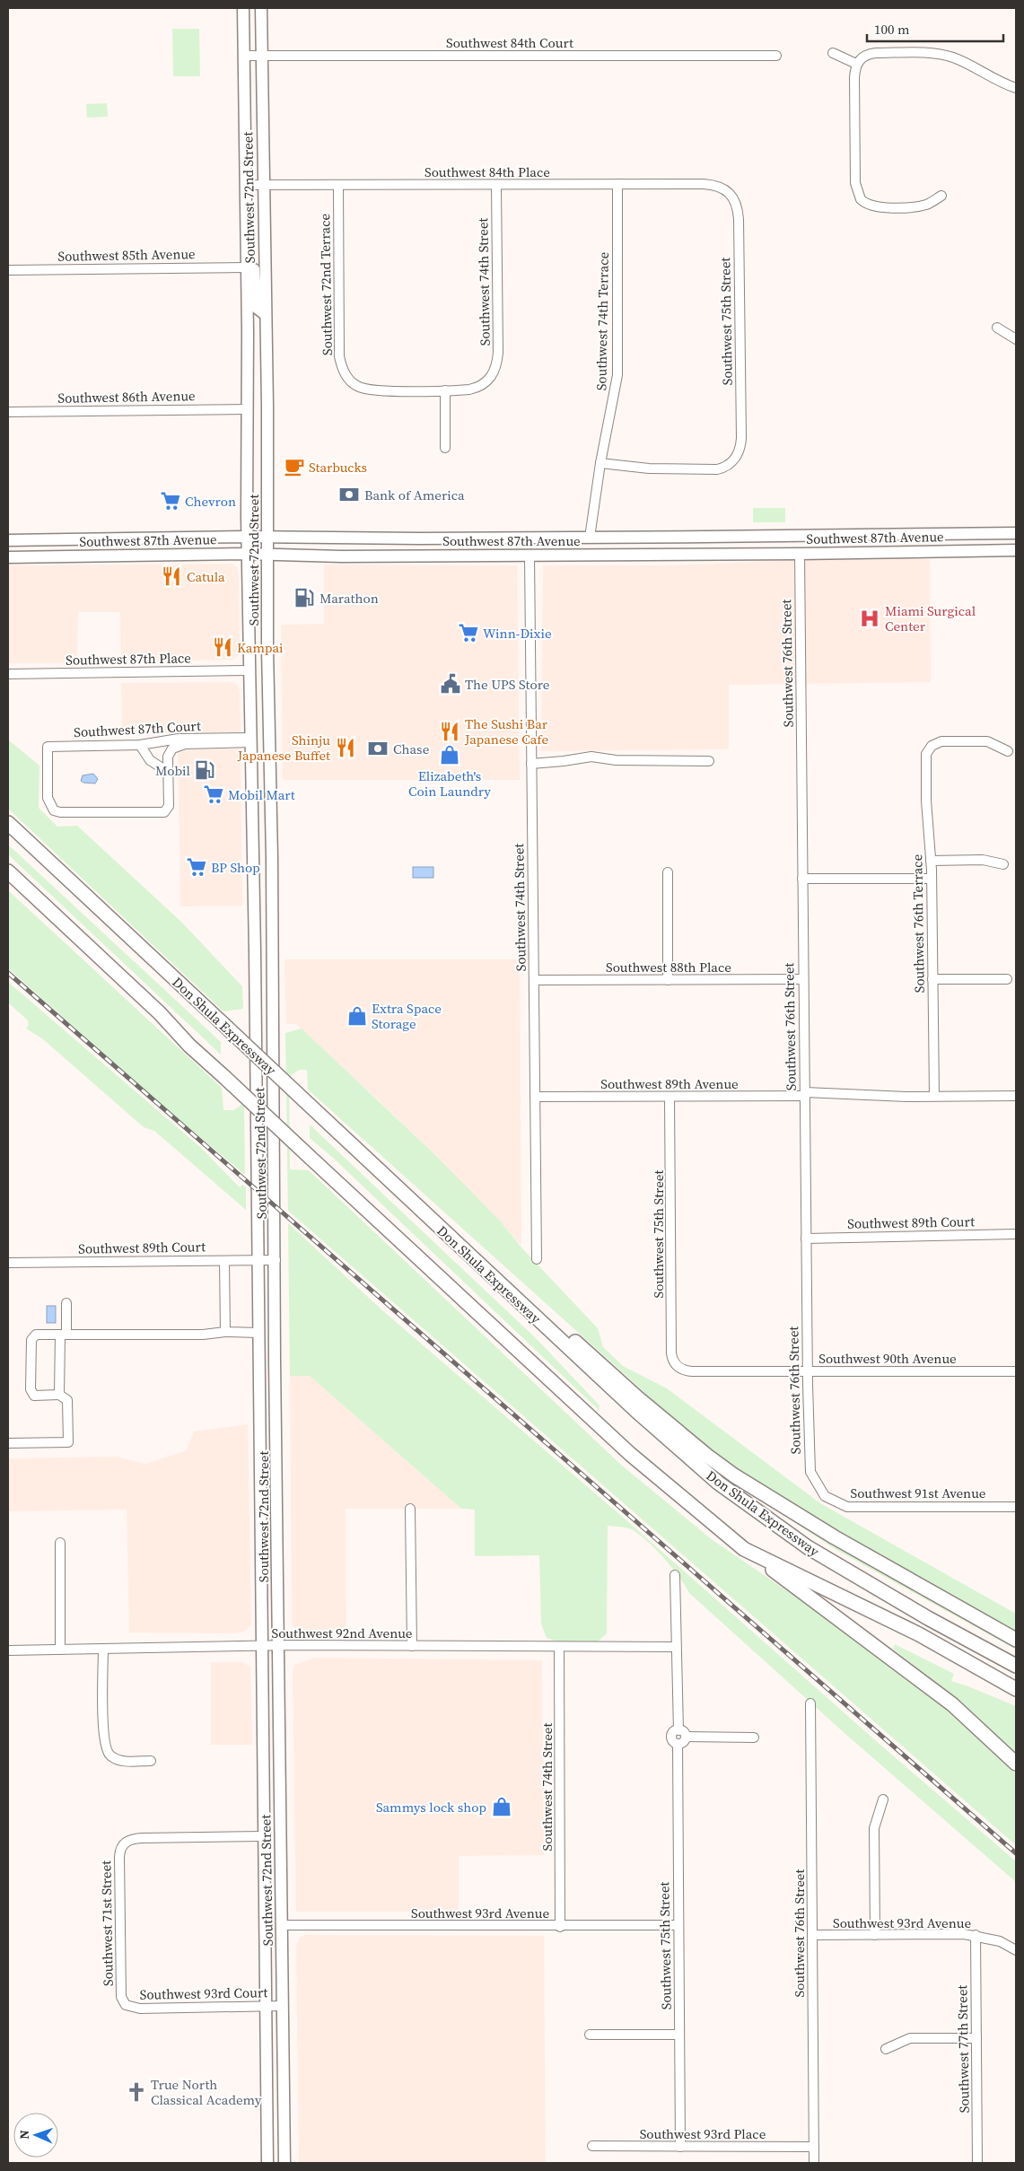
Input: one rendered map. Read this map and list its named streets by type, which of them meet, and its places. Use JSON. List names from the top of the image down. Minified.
{"streets":{"highway":["Don Shula Expressway"],"main road":["Southwest 72nd Street","Southwest 87th Avenue"],"street":["Southwest 84th Court","Southwest 84th Place","Southwest 85th Avenue","Southwest 74th Street","Southwest 72nd Terrace","Southwest 74th Terrace","Southwest 75th Street","Southwest 86th Avenue","Southwest 87th Place","Southwest 76th Street","Southwest 87th Court","Southwest 76th Terrace","Southwest 88th Place","Southwest 89th Avenue","Southwest 89th Court","Southwest 90th Avenue","Southwest 91st Avenue","Southwest 92nd Avenue","Southwest 93rd Avenue","Southwest 71st Street","Southwest 93rd Court","Southwest 77th Street","Southwest 93rd Place"]},"crossings":[["Southwest 84th Court","Southwest 72nd Street"],["Southwest 84th Place","Southwest 72nd Street"],["Southwest 84th Place","Southwest 74th Street"],["Southwest 84th Place","Southwest 72nd Terrace"],["Southwest 84th Place","Southwest 74th Terrace"],["Southwest 84th Place","Southwest 75th Street"],["Southwest 72nd Street","Southwest 85th Avenue"],["Southwest 72nd Street","Southwest 86th Avenue"],["Southwest 72nd Street","Southwest 87th Avenue"],["Southwest 72nd Street","Southwest 87th Place"],["Southwest 72nd Street","Southwest 87th Court"],["Southwest 72nd Street","Southwest 89th Court"],["Southwest 72nd Street","Southwest 92nd Avenue"],["Southwest 72nd Street","Southwest 93rd Avenue"],["Southwest 72nd Street","Southwest 71st Street"],["Southwest 72nd Street","Southwest 93rd Court"],["Southwest 74th Street","Southwest 72nd Terrace"],["Southwest 74th Street","Southwest 87th Avenue"],["Southwest 74th Street","Southwest 88th Place"],["Southwest 74th Street","Southwest 89th Avenue"],["Southwest 74th Street","Southwest 92nd Avenue"],["Southwest 74th Street","Southwest 93rd Avenue"],["Southwest 74th Terrace","Southwest 75th Street"],["Southwest 74th Terrace","Southwest 87th Avenue"],["Southwest 75th Street","Southwest 89th Avenue"],["Southwest 75th Street","Southwest 90th Avenue"],["Southwest 75th Street","Southwest 93rd Avenue"],["Southwest 75th Street","Southwest 93rd Place"],["Southwest 87th Avenue","Southwest 76th Street"],["Southwest 76th Street","Southwest 88th Place"],["Southwest 76th Street","Southwest 89th Avenue"],["Southwest 76th Street","Southwest 89th Court"],["Southwest 76th Street","Southwest 90th Avenue"],["Southwest 76th Street","Southwest 91st Avenue"],["Southwest 76th Street","Southwest 93rd Avenue"],["Southwest 76th Street","Southwest 93rd Place"],["Southwest 76th Terrace","Southwest 89th Avenue"],["Southwest 93rd Avenue","Southwest 77th Street"],["Southwest 71st Street","Southwest 93rd Court"]],"places":{"cafe":["Starbucks"],"bank":["Bank of America","Chase"],"supermarket":["Chevron","Winn-Dixie","Mobil Mart","BP Shop"],"restaurant":["Catula","Kampai","The Sushi Bar Japanese Cafe","Shinju Japanese Buffet"],"fuel station":["Marathon","Mobil"],"hospital":["Miami Surgical Center"],"public building":["The UPS Store"],"shop":["Elizabeth's Coin Laundry","Extra Space Storage","Sammys lock shop"],"church":["True North Classical Academy"]},"scale_bar":"100 m","north":"left"}
